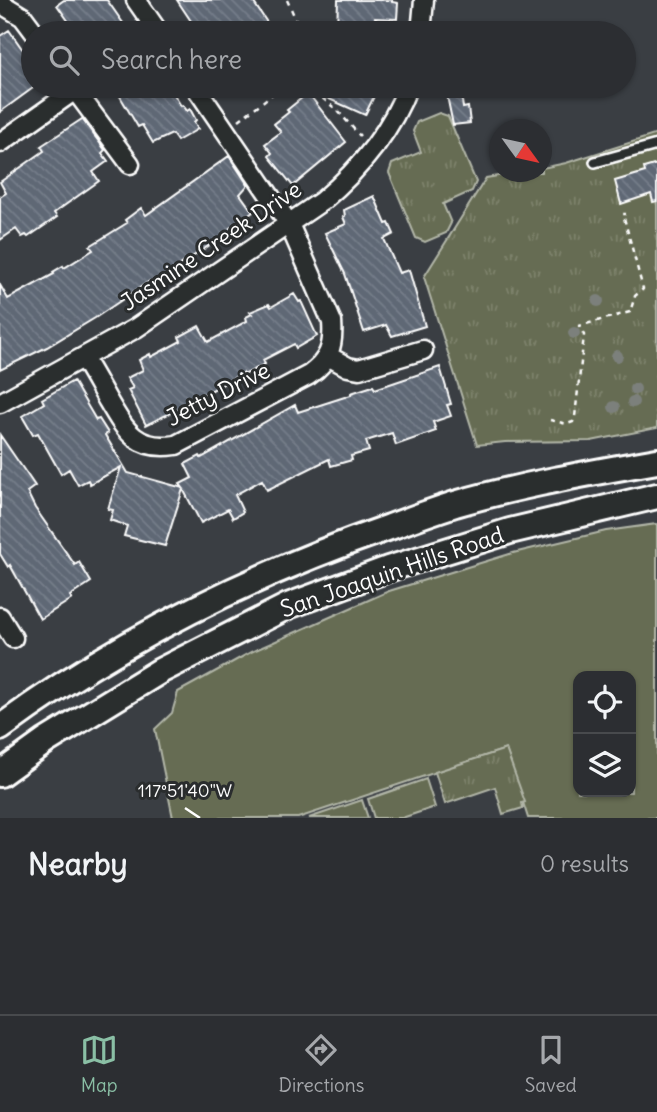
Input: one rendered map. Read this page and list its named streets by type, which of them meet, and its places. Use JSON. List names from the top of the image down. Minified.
{"streets":{"main road":["San Joaquin Hills Road"],"street":["Jasmine Creek Drive","Jetty Drive"]},"crossings":[["Jasmine Creek Drive","Jetty Drive"]],"north":"bottom right","page":{"search":"Search here","heading":["Nearby","0 results"],"nav":["Map","Directions","Saved"]},"coordinates":["117°51'40\"W"]}
